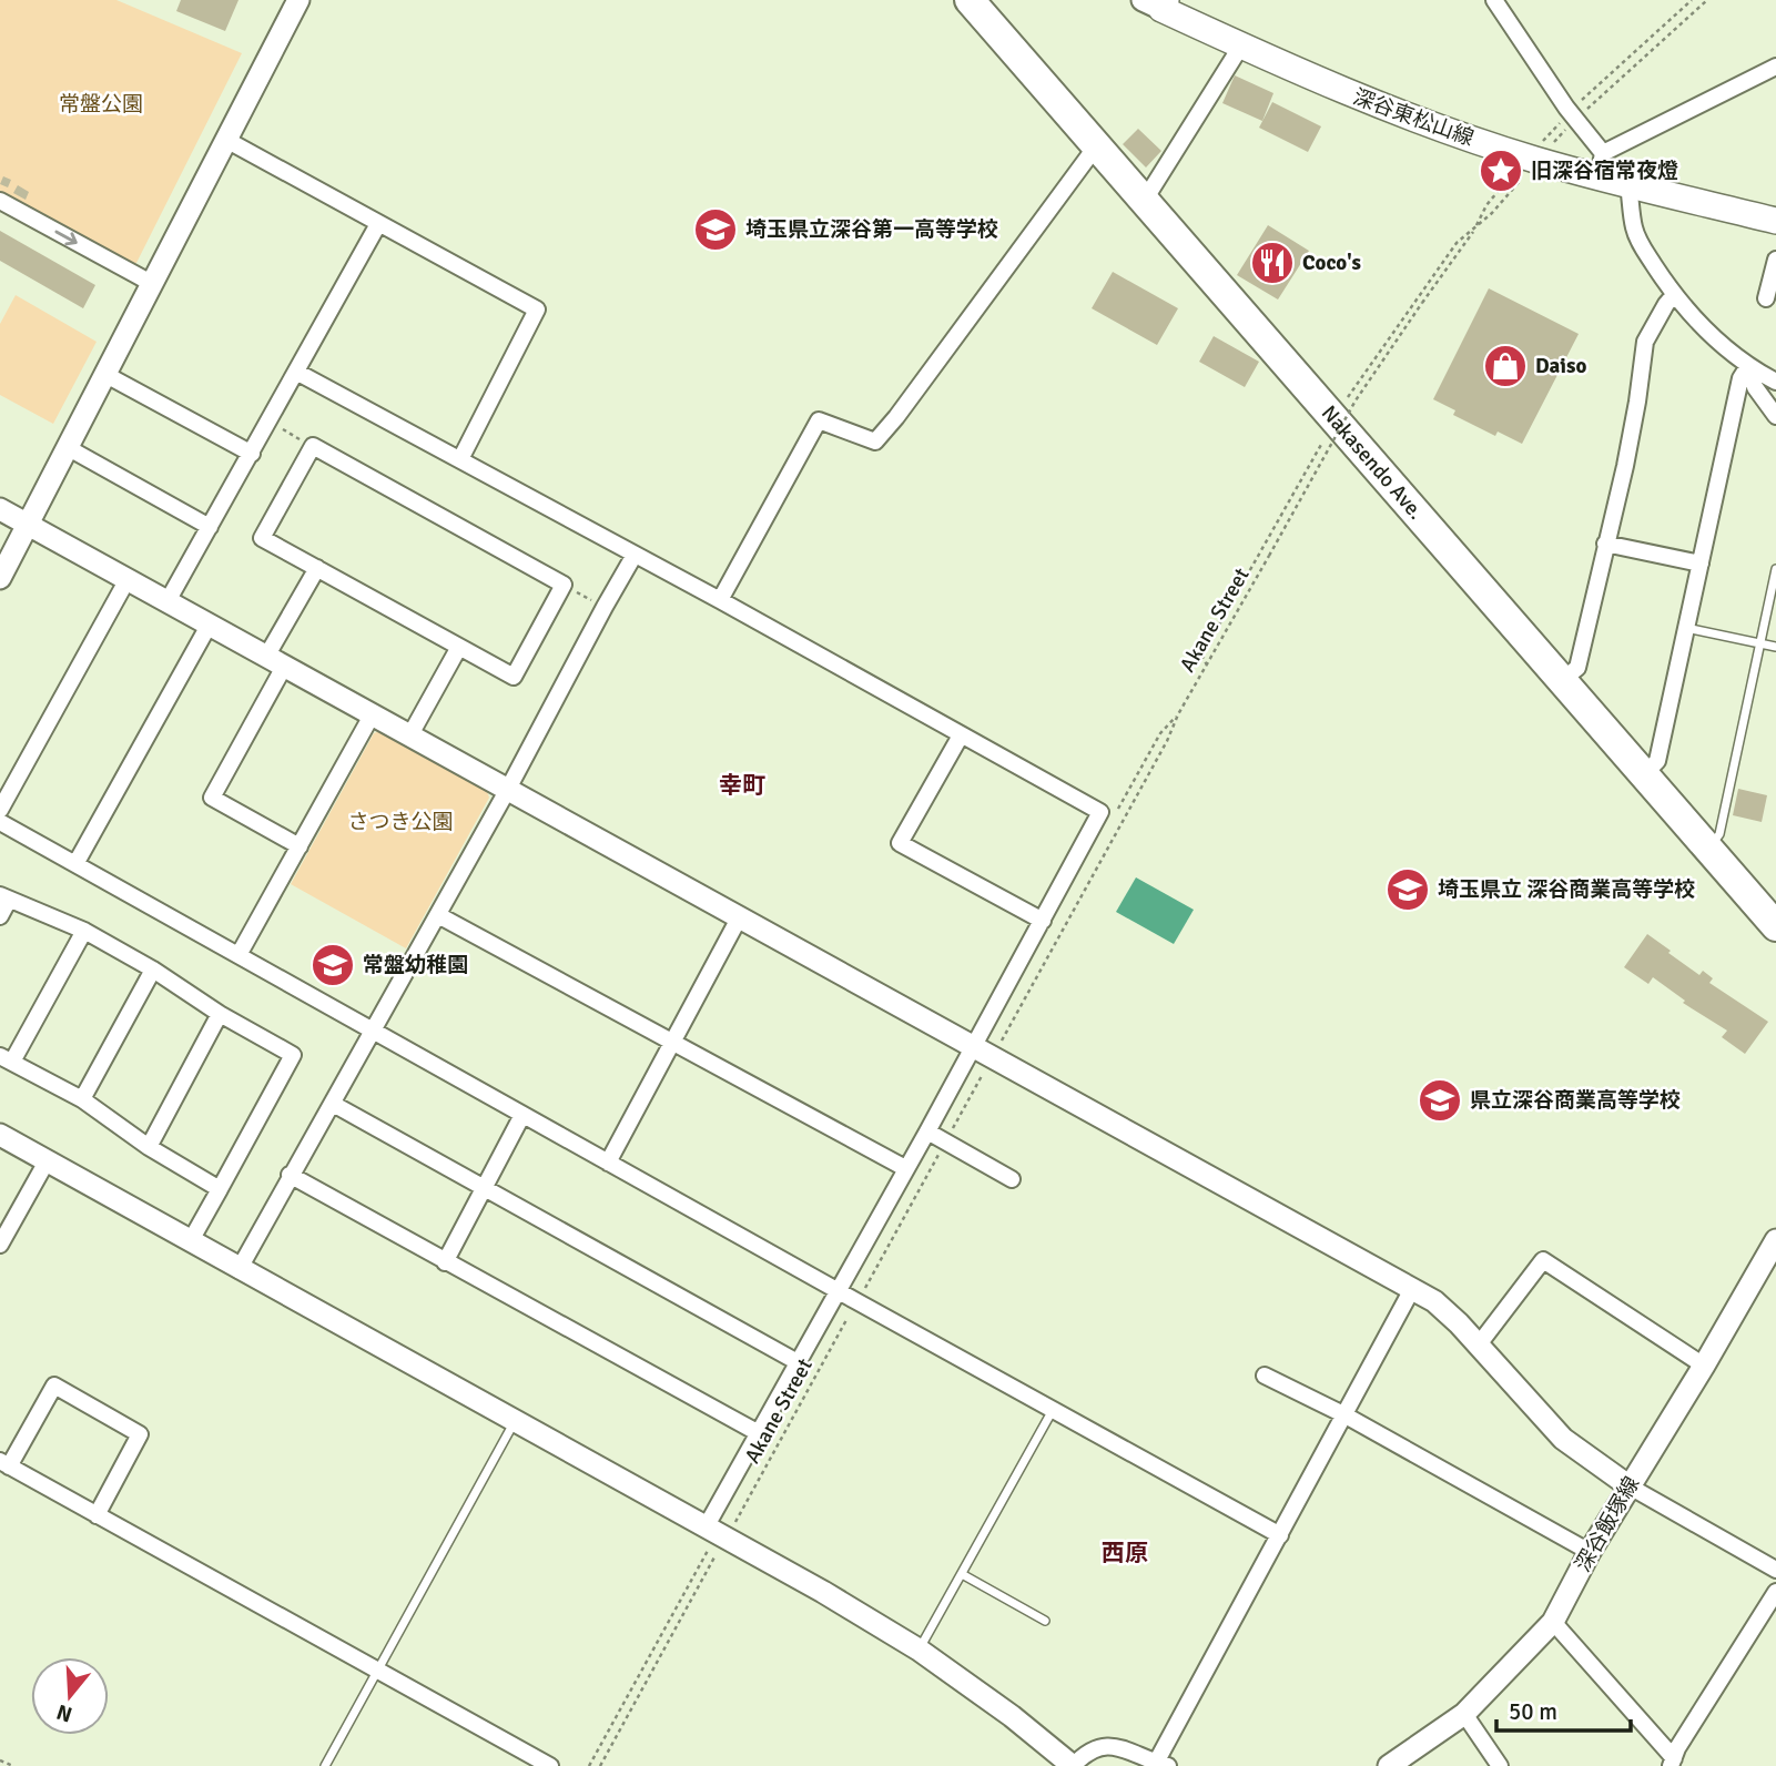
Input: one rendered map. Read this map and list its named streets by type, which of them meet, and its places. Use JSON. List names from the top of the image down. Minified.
{"streets":{"highway":["Nakasendo Ave."],"main road":["深谷東松山線"],"street":["深谷飯塚線"],"path":["Akane Street"]},"districts":["幸町","西原"],"parks":["常盤公園","さつき公園"],"places":{"place":["旧深谷宿常夜燈"],"school or university":["埼玉県立深谷第一高等学校","埼玉県立 深谷商業高等学校","常盤幼稚園","県立深谷商業高等学校"],"restaurant":["Coco's"],"shop":["Daiso"]},"scale_bar":"50 m","north":"bottom"}
